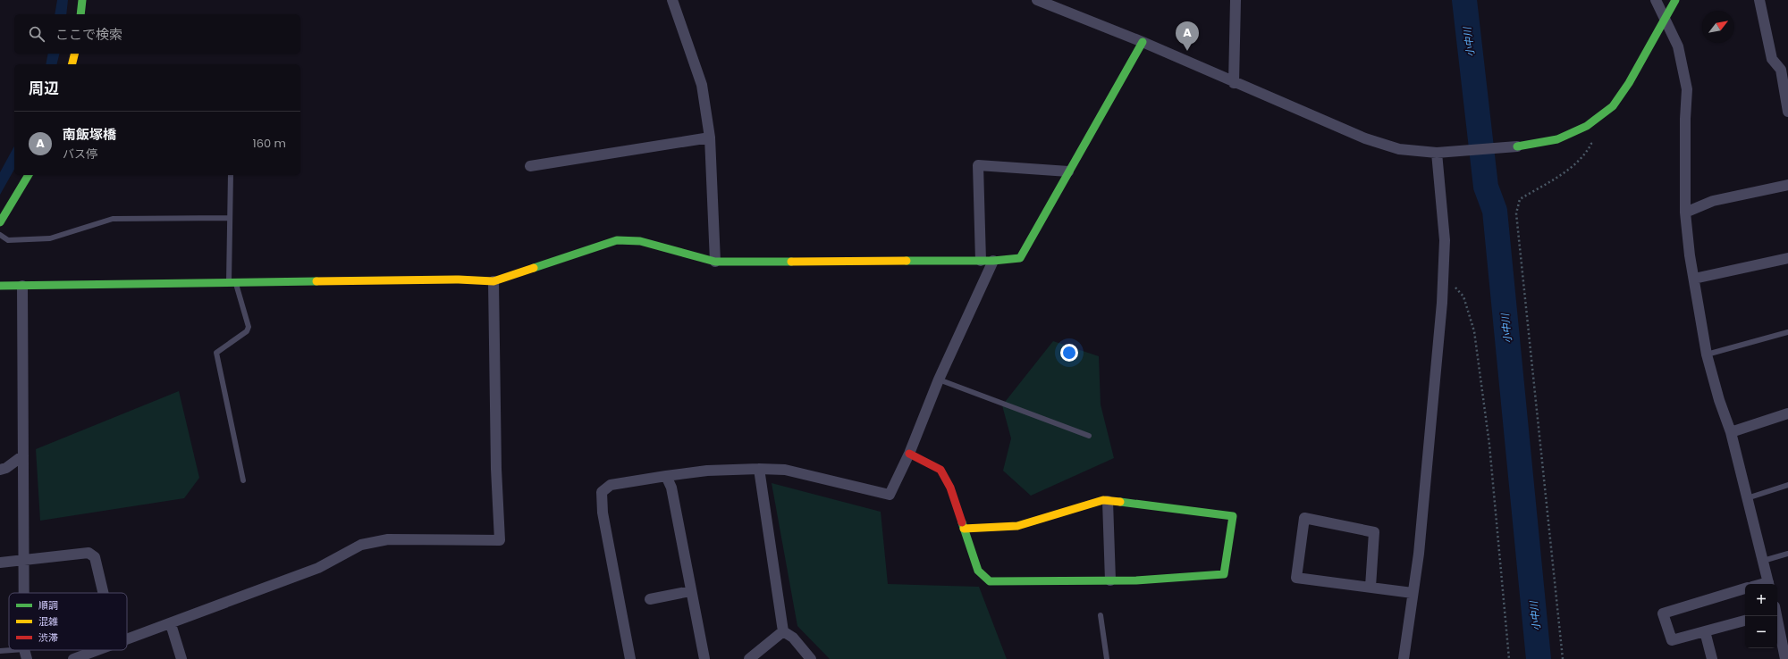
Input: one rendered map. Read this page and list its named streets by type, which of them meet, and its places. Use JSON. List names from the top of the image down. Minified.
{"water":["小中川"],"legend":["順調","混雑","渋滞"],"north":"top right","page":{"search":"ここで検索","pins":"A","heading":"周辺","list":[{"mark":"A","name":"南飯塚橋","note":"バス停","value":"160 m"}],"map_buttons":["+","−"]}}
